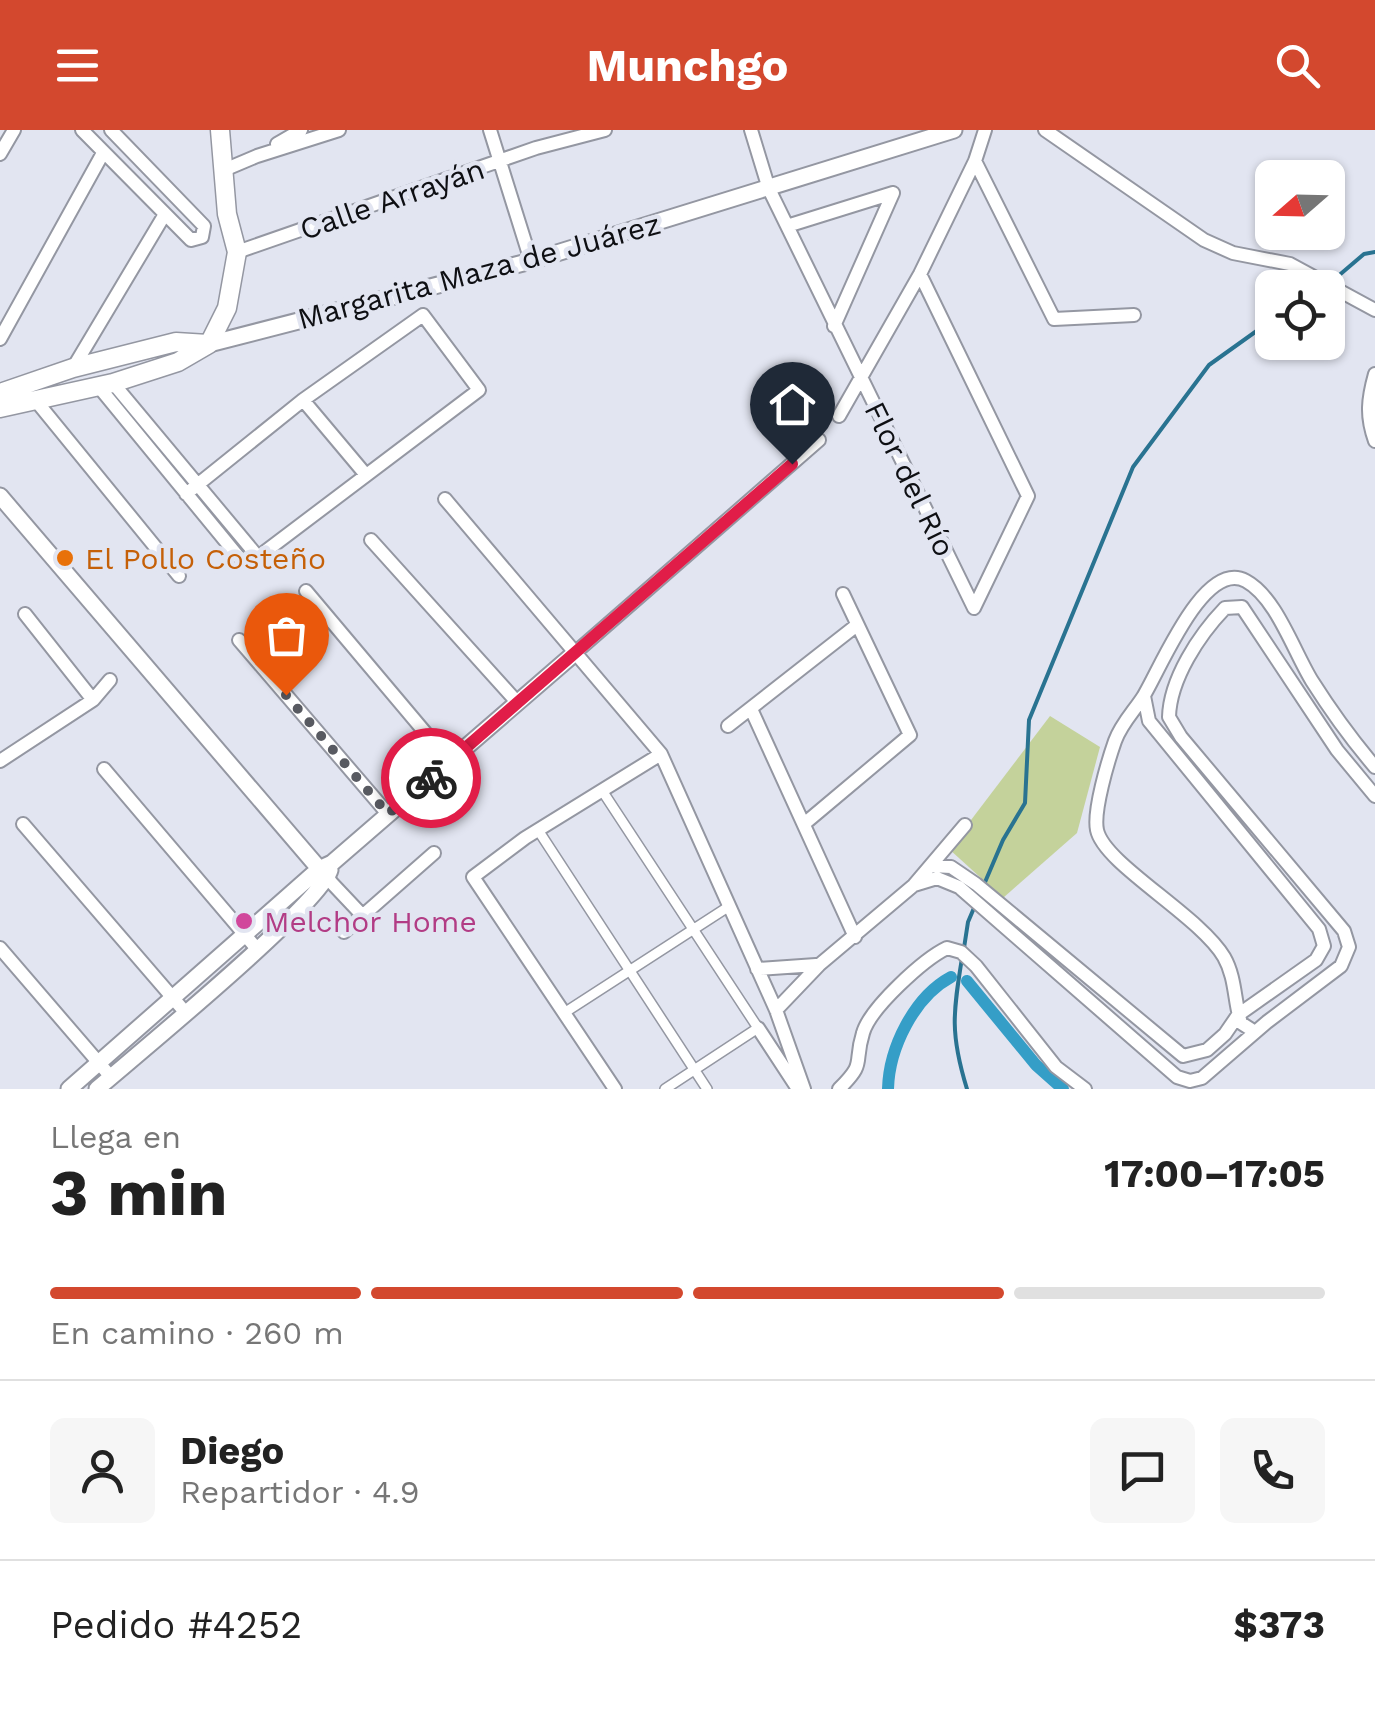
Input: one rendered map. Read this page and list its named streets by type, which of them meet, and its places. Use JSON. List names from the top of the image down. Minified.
{"streets":{"main road":["Margarita Maza de Juárez"],"street":["Calle Arrayán","Flor del Río"]},"crossings":[["Margarita Maza de Juárez","Flor del Río"]],"places":["El Pollo Costeño","Melchor Home"],"north":"left","page":{"header":"Munchgo","heading":["3 min","Llega en","17:00–17:05"],"panel":["Diego","Repartidor · 4.9","Pedido #4252","$373"],"bar":"En camino · 260 m"}}
